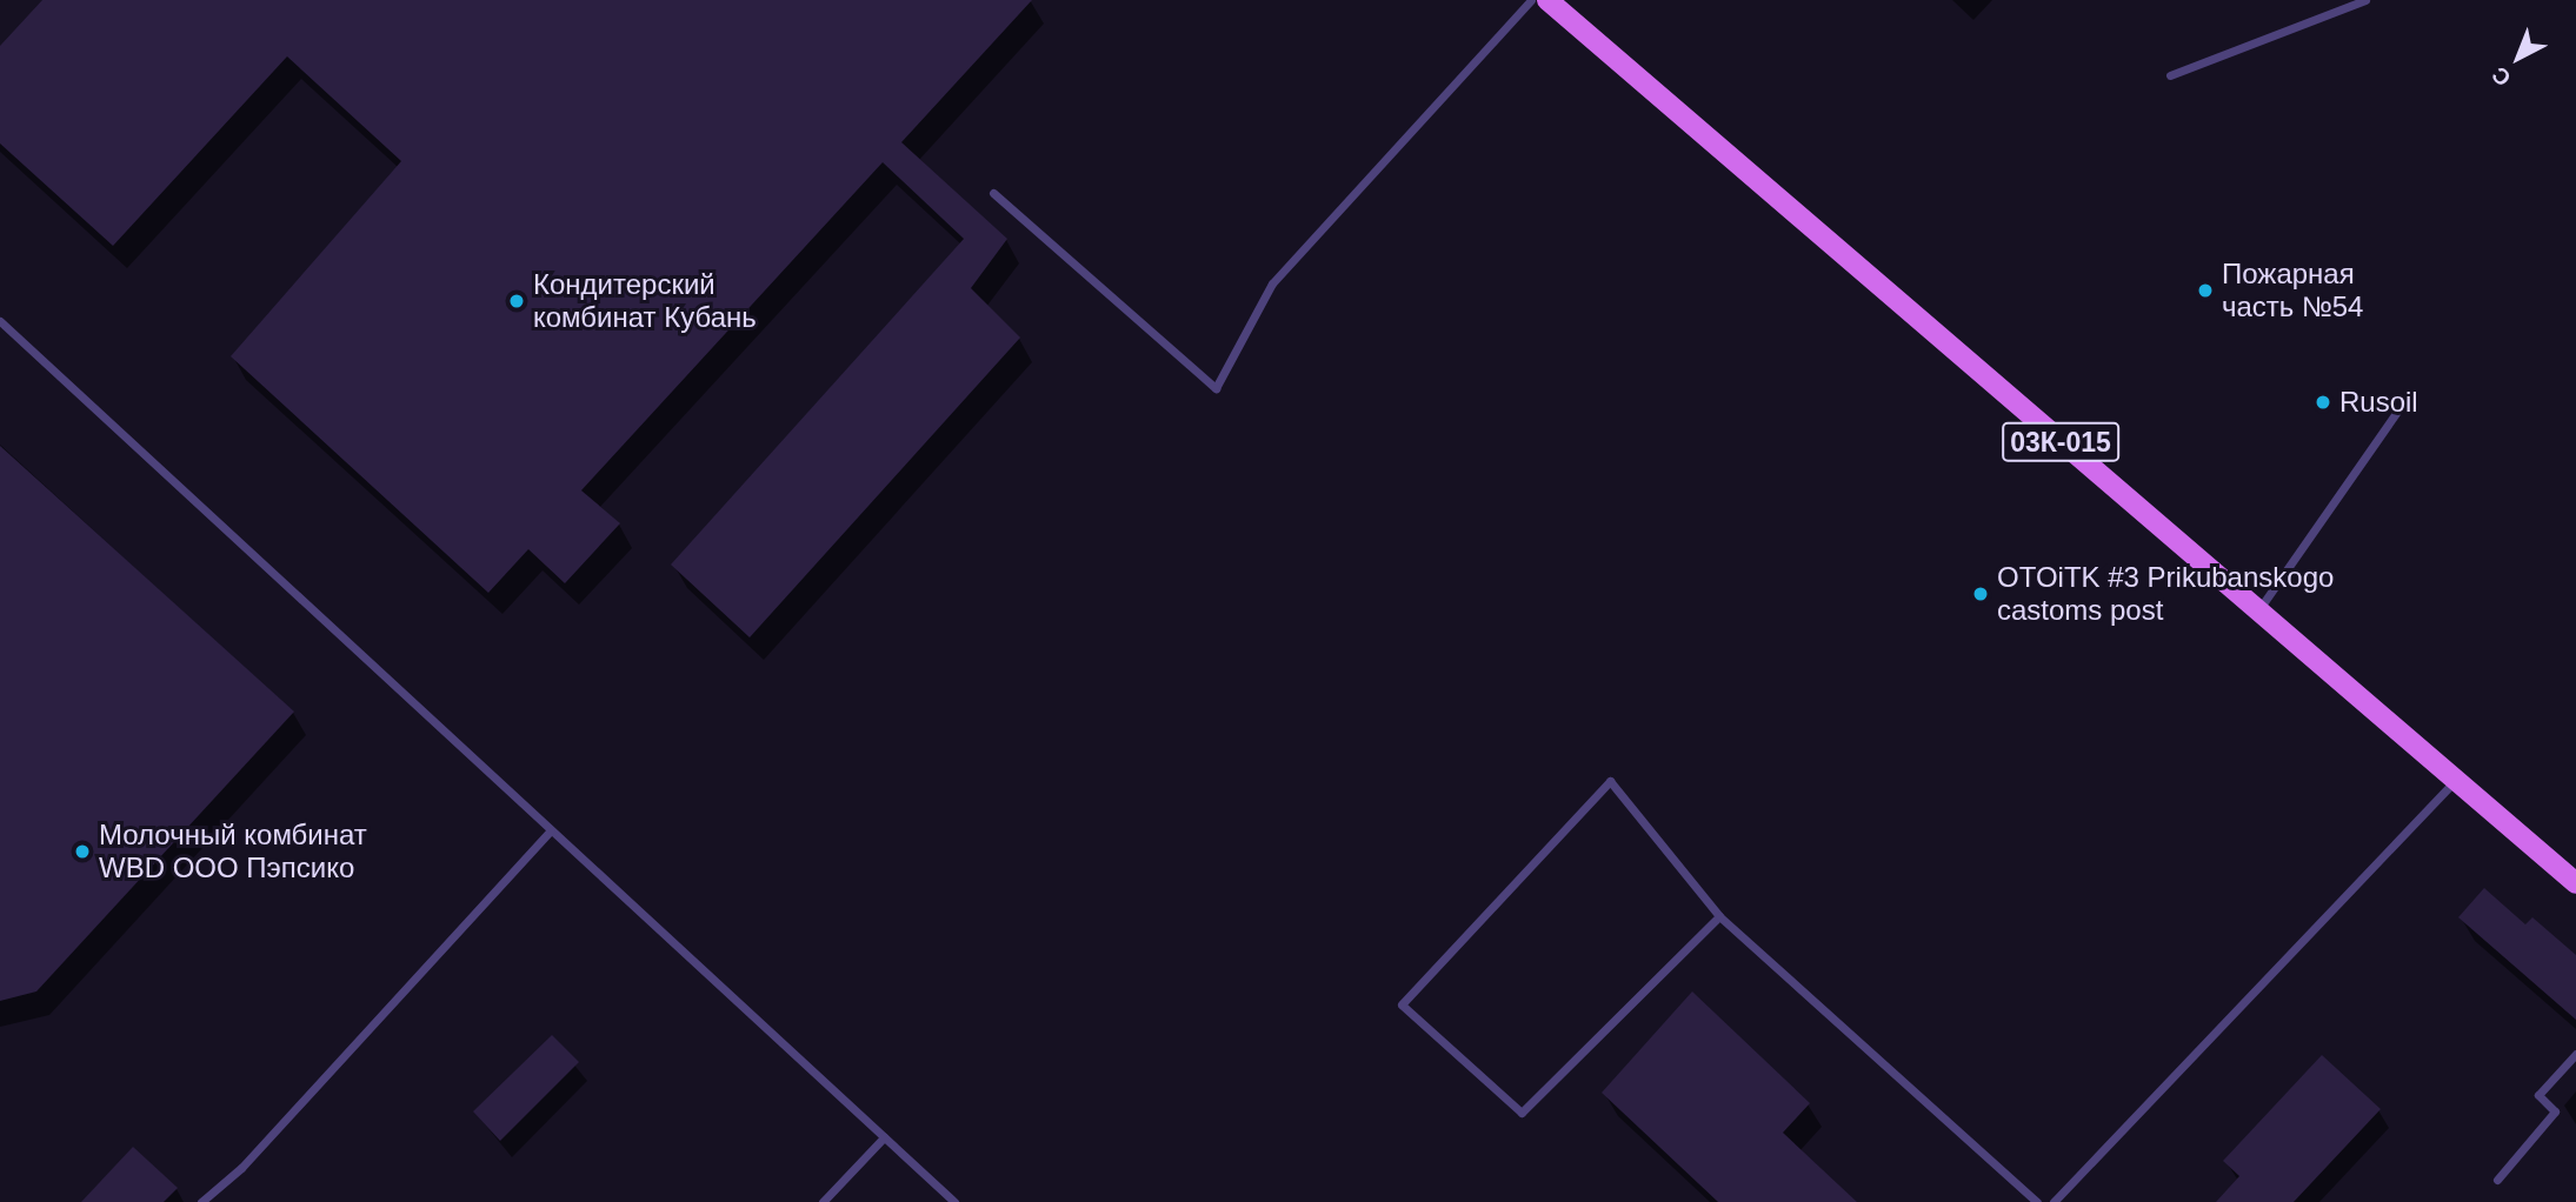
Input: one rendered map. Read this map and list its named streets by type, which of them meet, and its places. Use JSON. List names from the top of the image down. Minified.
{"streets":{"main road":["03К-015"]},"places":["Пожарная часть №54","Кондитерский комбинат Кубань","Rusoil","OTOiTK #3 Prikubanskogo castoms post","Молочный комбинат WBD ООО Пэпсико"],"north":"bottom left"}
